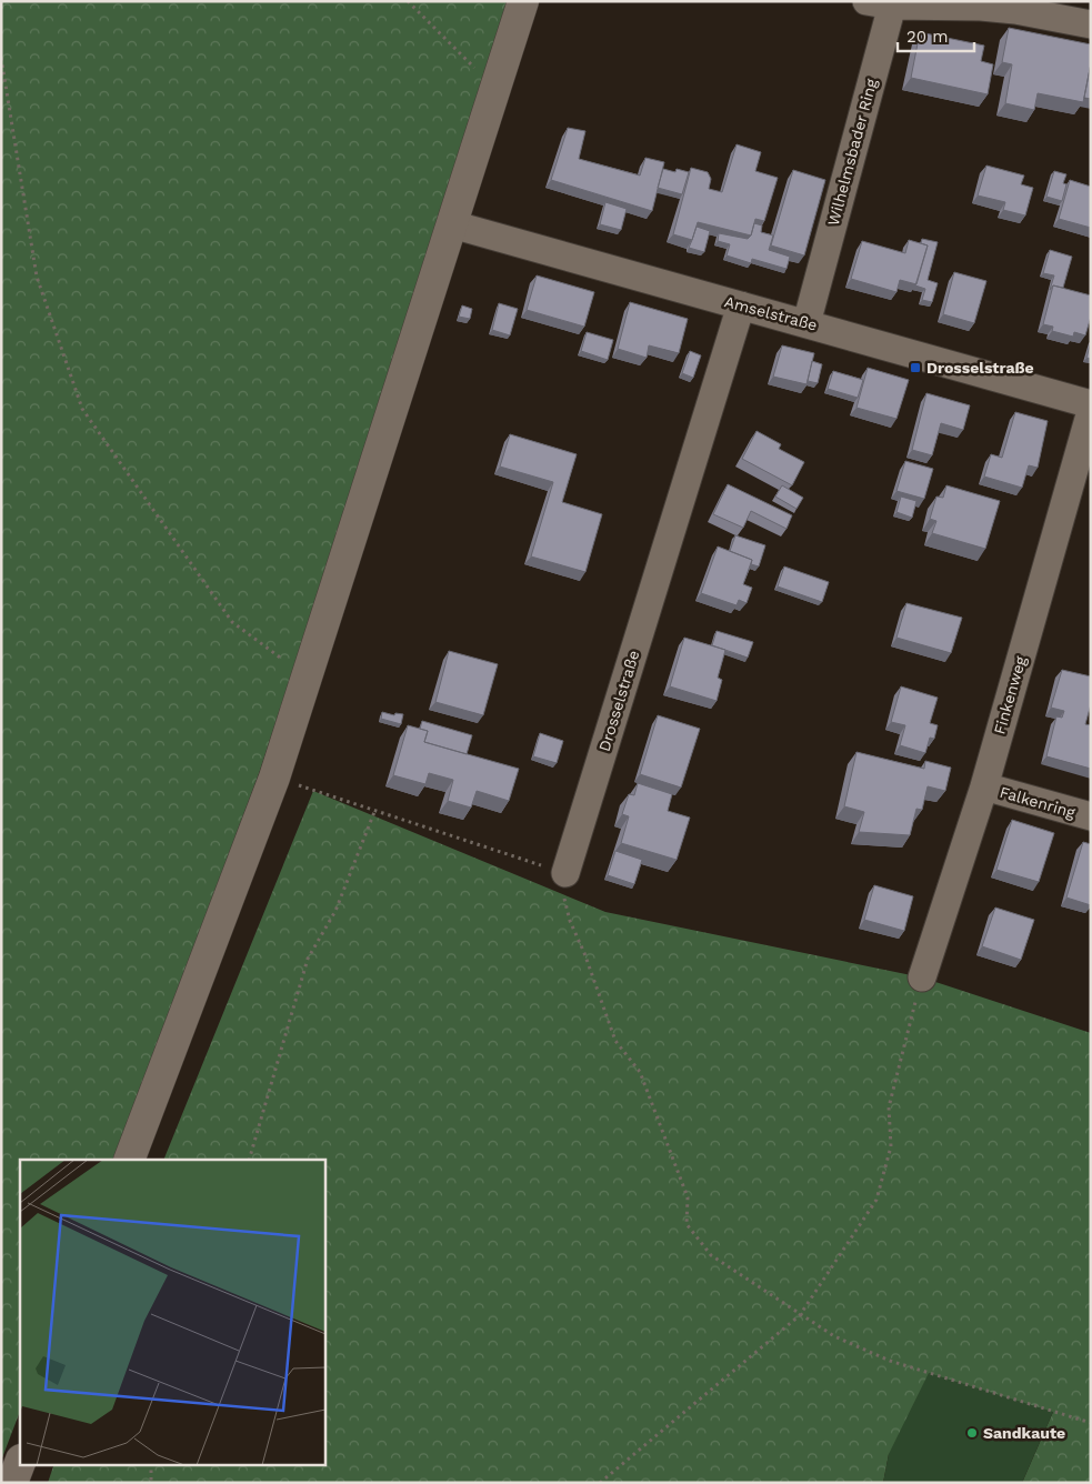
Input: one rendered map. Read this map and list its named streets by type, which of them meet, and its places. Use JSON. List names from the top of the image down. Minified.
{"streets":{"street":["Wilhelmsbader Ring","Amselstraße","Finkenweg","Drosselstraße","Falkenring"]},"crossings":[["Wilhelmsbader Ring","Amselstraße"],["Amselstraße","Drosselstraße"],["Finkenweg","Falkenring"]],"places":{"transit":["Drosselstraße"],"other":["Sandkaute"]},"scale_bar":"20 m"}
